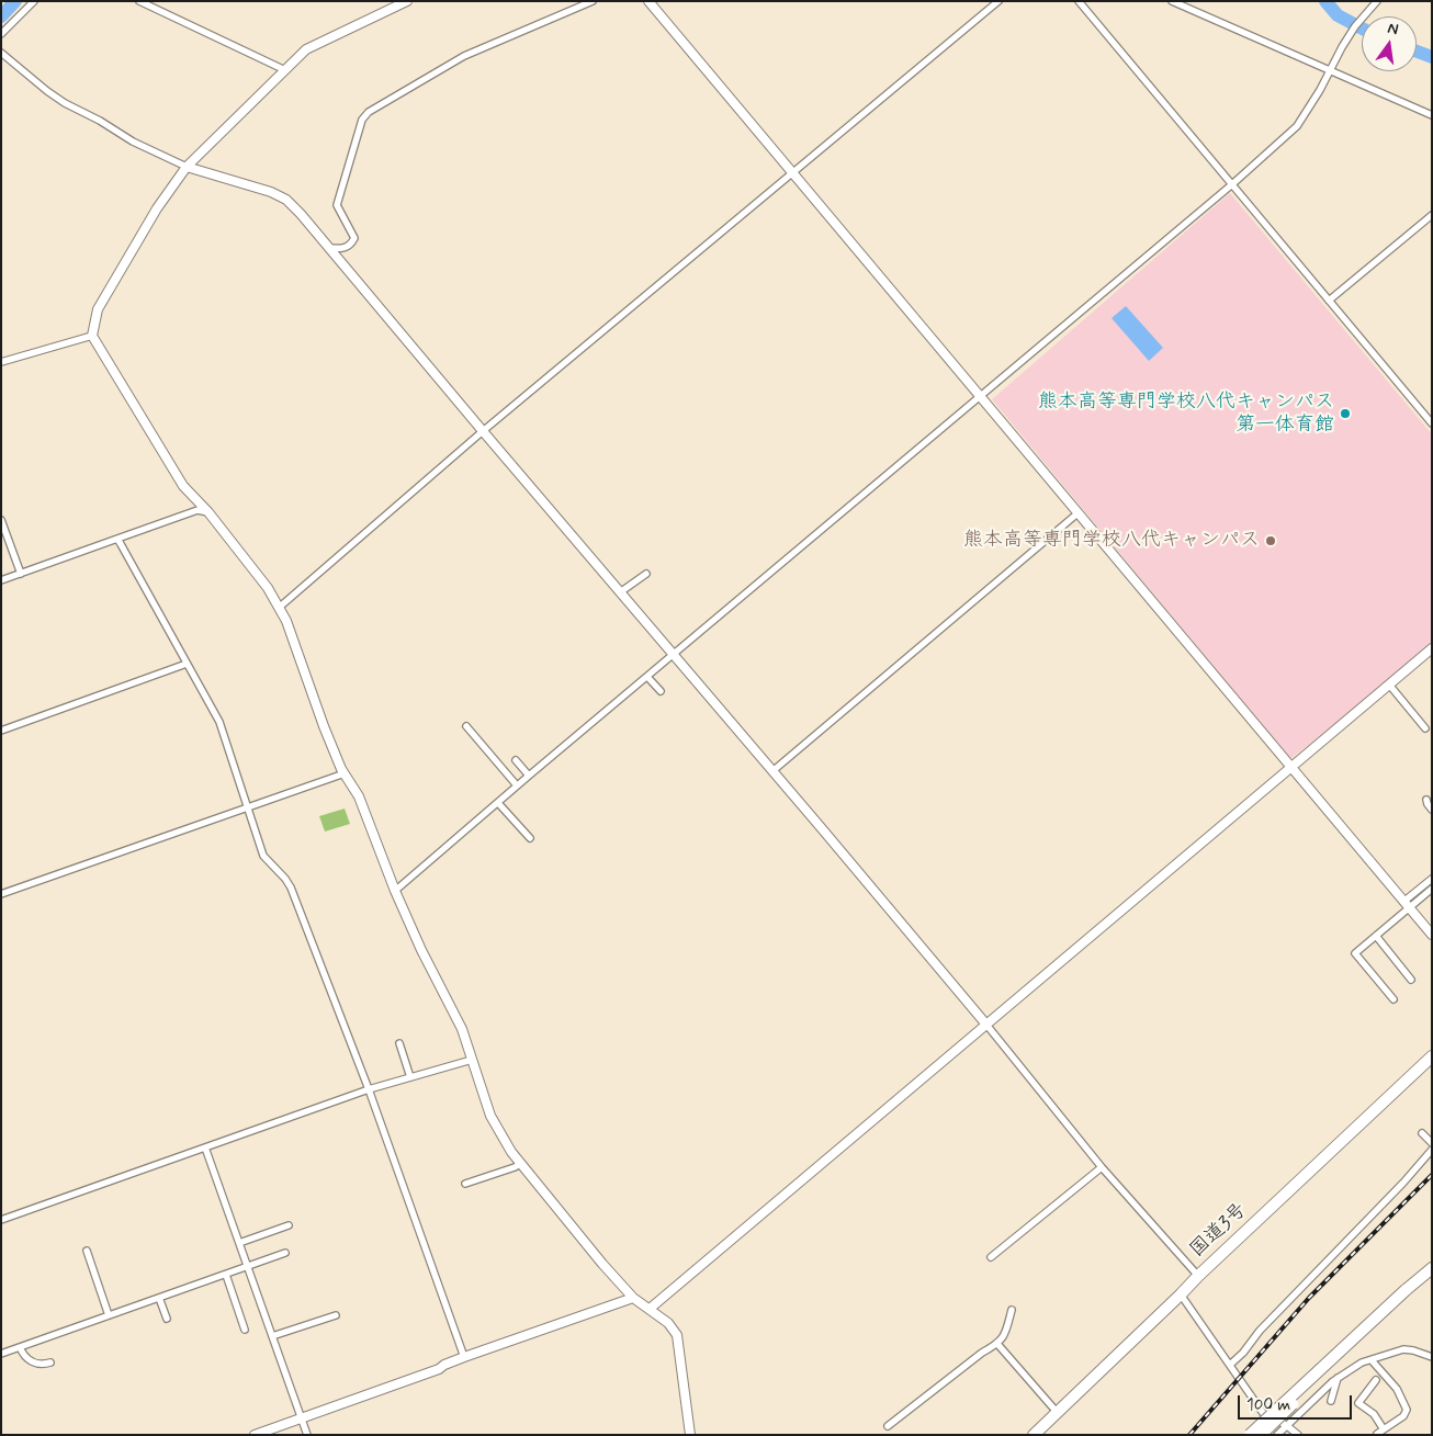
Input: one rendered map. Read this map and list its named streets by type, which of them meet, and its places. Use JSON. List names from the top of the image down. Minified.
{"streets":{"highway":["国道3号"]},"places":["熊本高等専門学校八代キャンパス 第一体育館","熊本高等専門学校八代キャンパス"],"scale_bar":"100 m","north":"top"}
